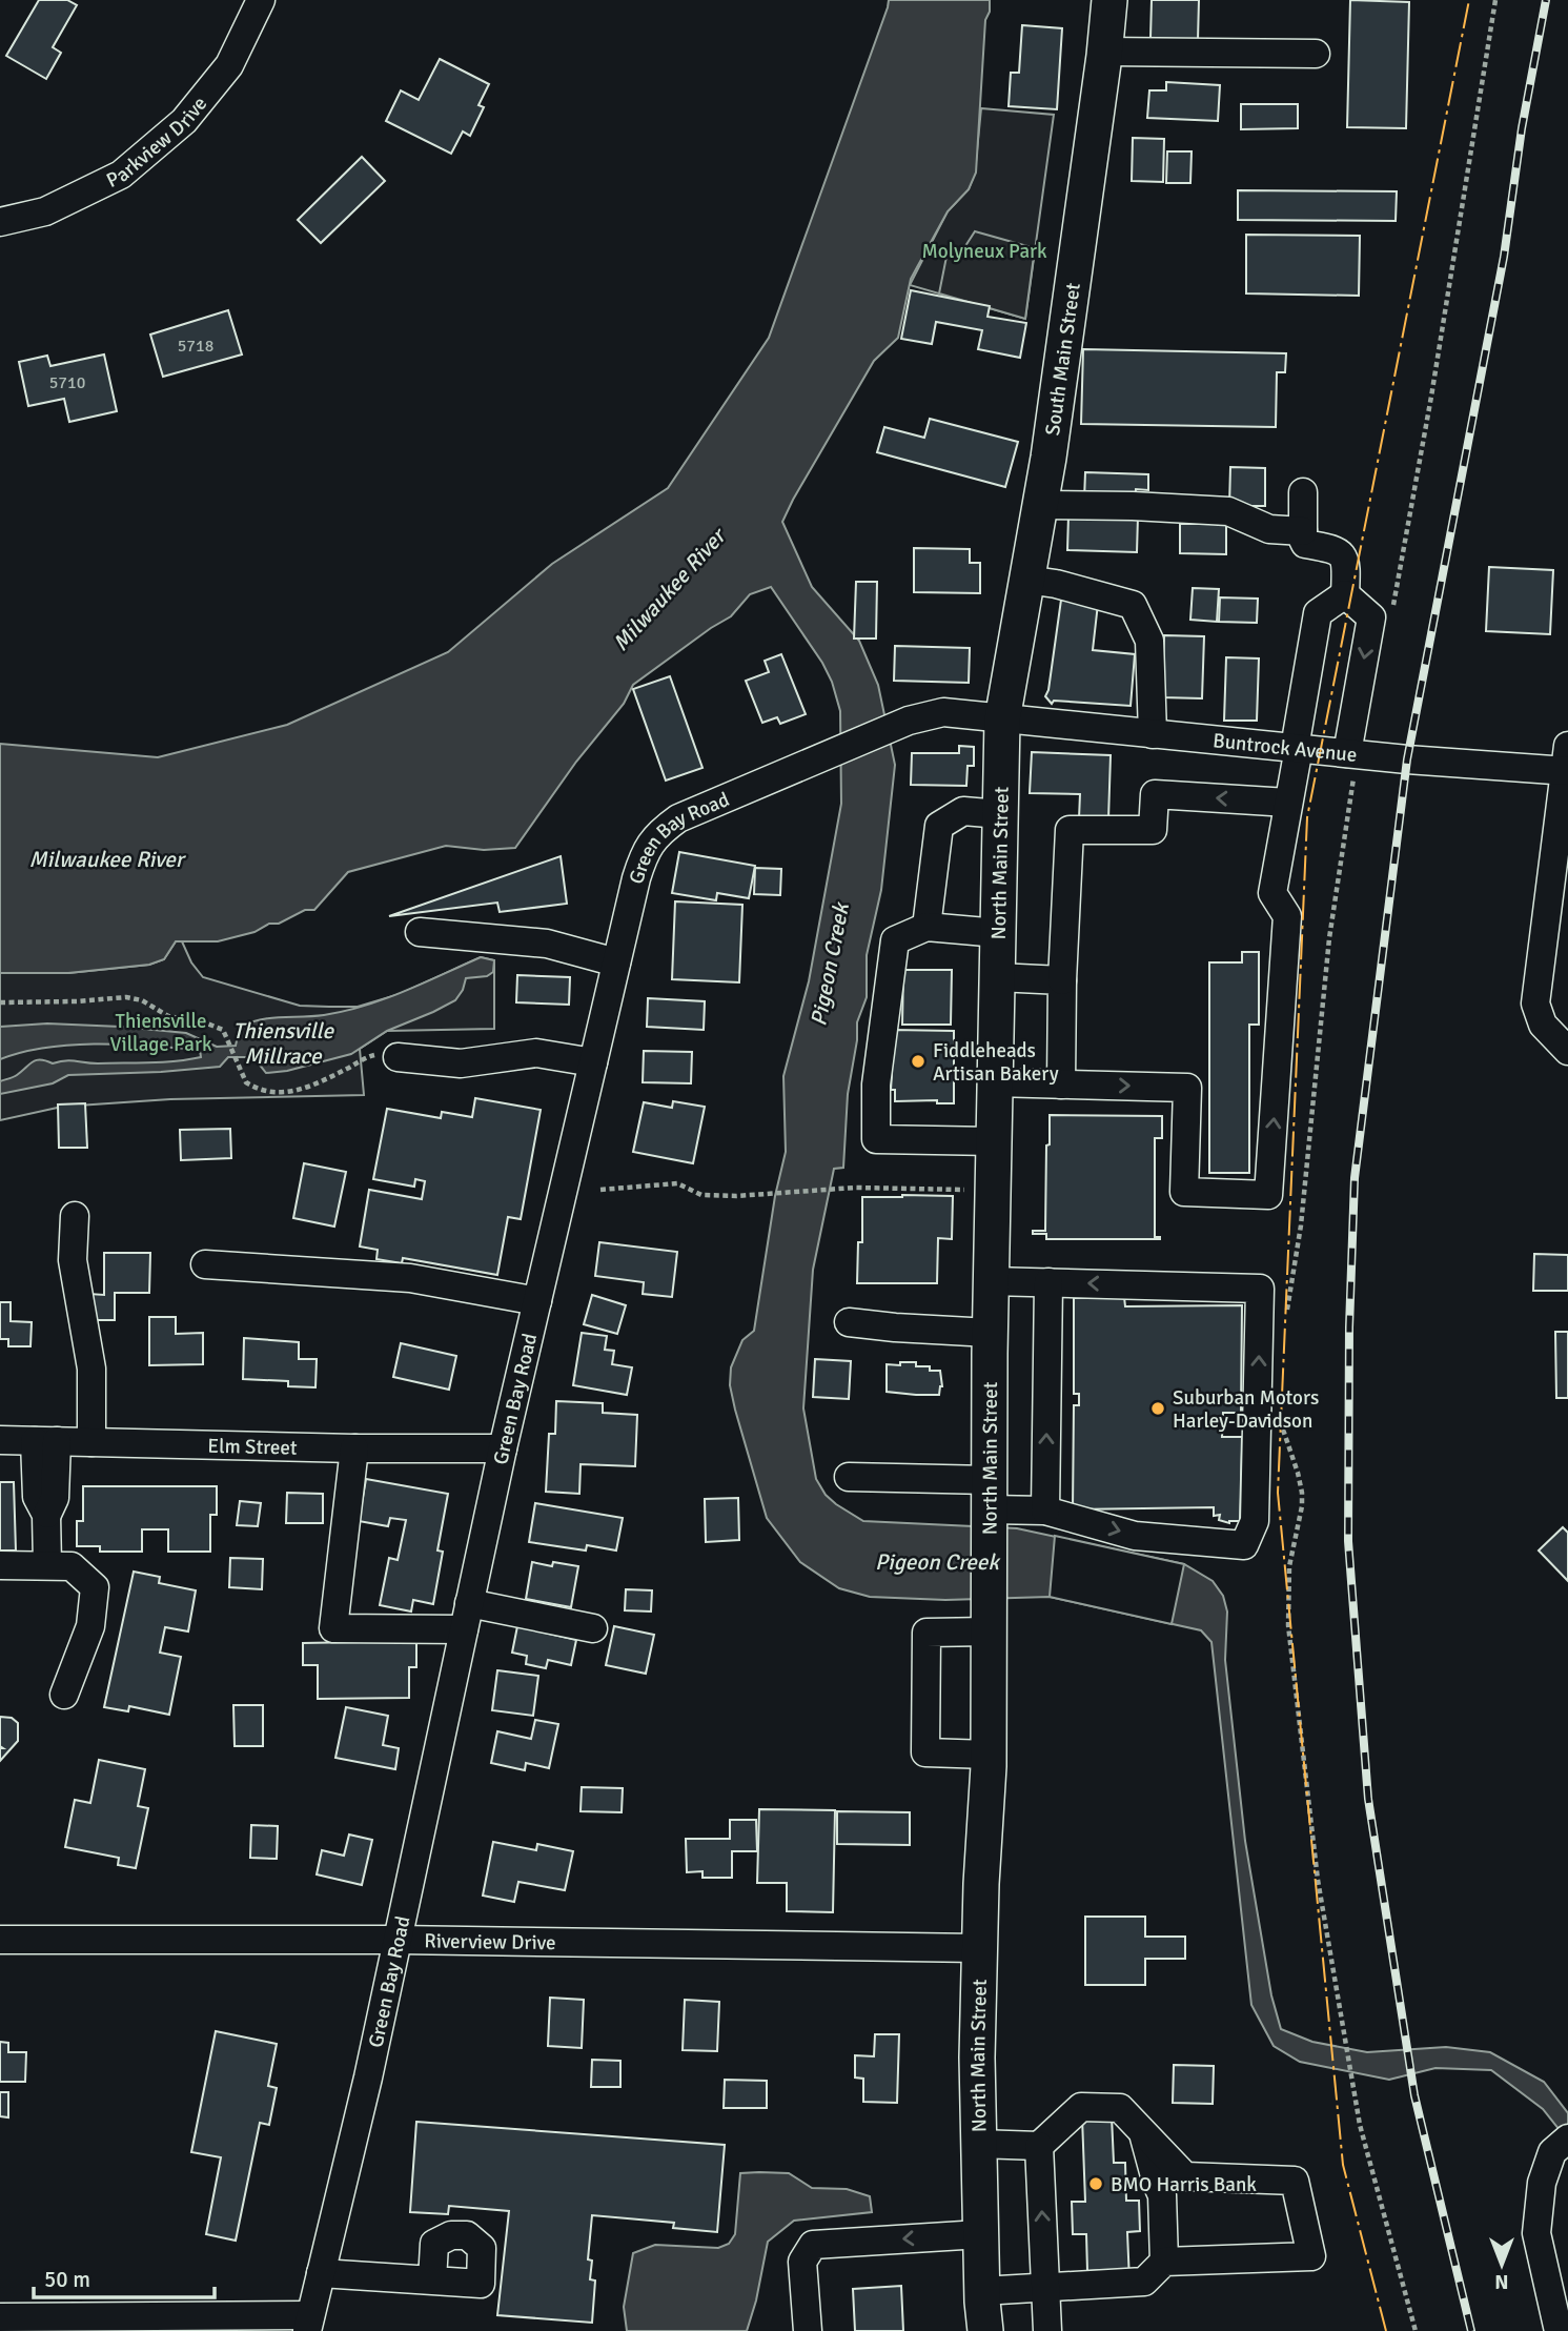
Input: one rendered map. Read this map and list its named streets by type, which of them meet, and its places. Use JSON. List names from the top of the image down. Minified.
{"streets":{"main road":["South Main Street","North Main Street"],"street":["Parkview Drive","Buntrock Avenue","Green Bay Road","Elm Street","Riverview Drive"]},"crossings":[["South Main Street","Buntrock Avenue"],["South Main Street","Green Bay Road"],["South Main Street","North Main Street"],["Buntrock Avenue","Green Bay Road"],["Buntrock Avenue","North Main Street"],["Green Bay Road","North Main Street"],["Green Bay Road","Elm Street"],["Green Bay Road","Riverview Drive"],["North Main Street","Riverview Drive"]],"water":["Milwaukee River","Pigeon Creek","Thiensville Millrace"],"parks":["Molyneux Park","Thiensville Village Park"],"places":["Fiddleheads Artisan Bakery","Suburban Motors Harley-Davidson","BMO Harris Bank"],"house_numbers":["5718","5710"],"scale_bar":"50 m","north":"bottom"}
